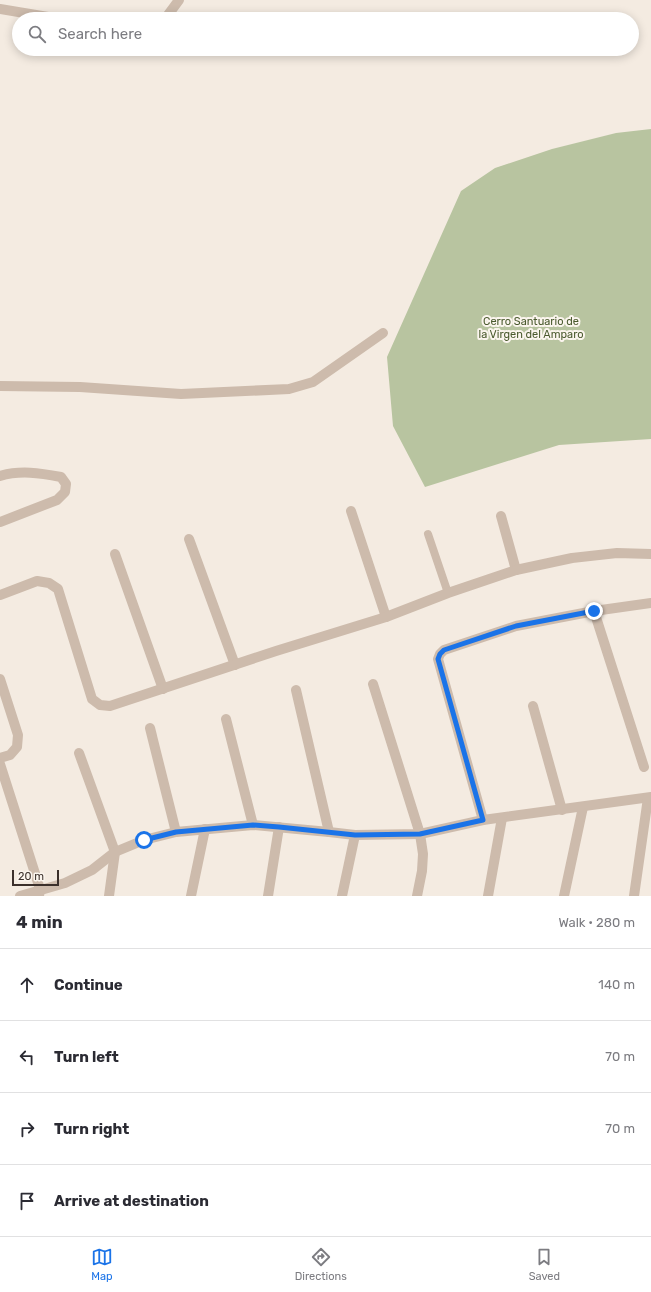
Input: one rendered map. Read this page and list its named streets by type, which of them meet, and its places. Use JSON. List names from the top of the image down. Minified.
{"parks":["Cerro Santuario de la Virgen del Amparo"],"scale_bar":"20 m","page":{"search":"Search here","scale":"20 m","heading":["4 min","Walk · 280 m"],"list":[["Continue","140 m"],["Turn left","70 m"],["Turn right","70 m"],"Arrive at destination"],"nav":["Map","Directions","Saved"]}}
